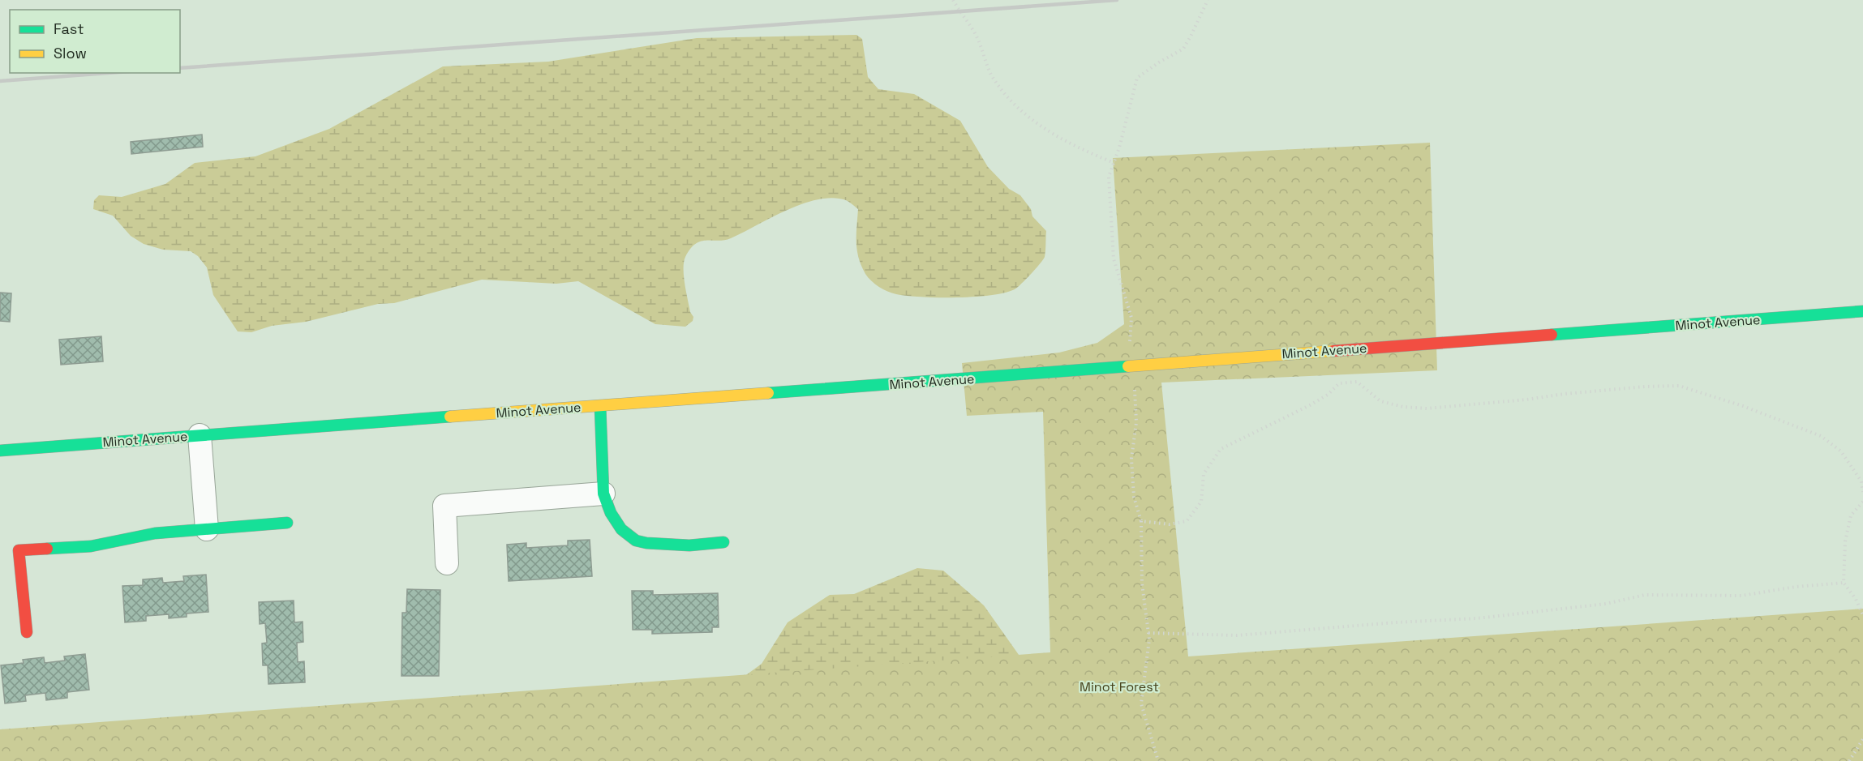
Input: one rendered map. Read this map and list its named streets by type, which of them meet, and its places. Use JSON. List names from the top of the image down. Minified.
{"streets":{"main road":["Minot Avenue"]},"parks":["Minot Forest"],"legend":["Fast","Slow"]}
